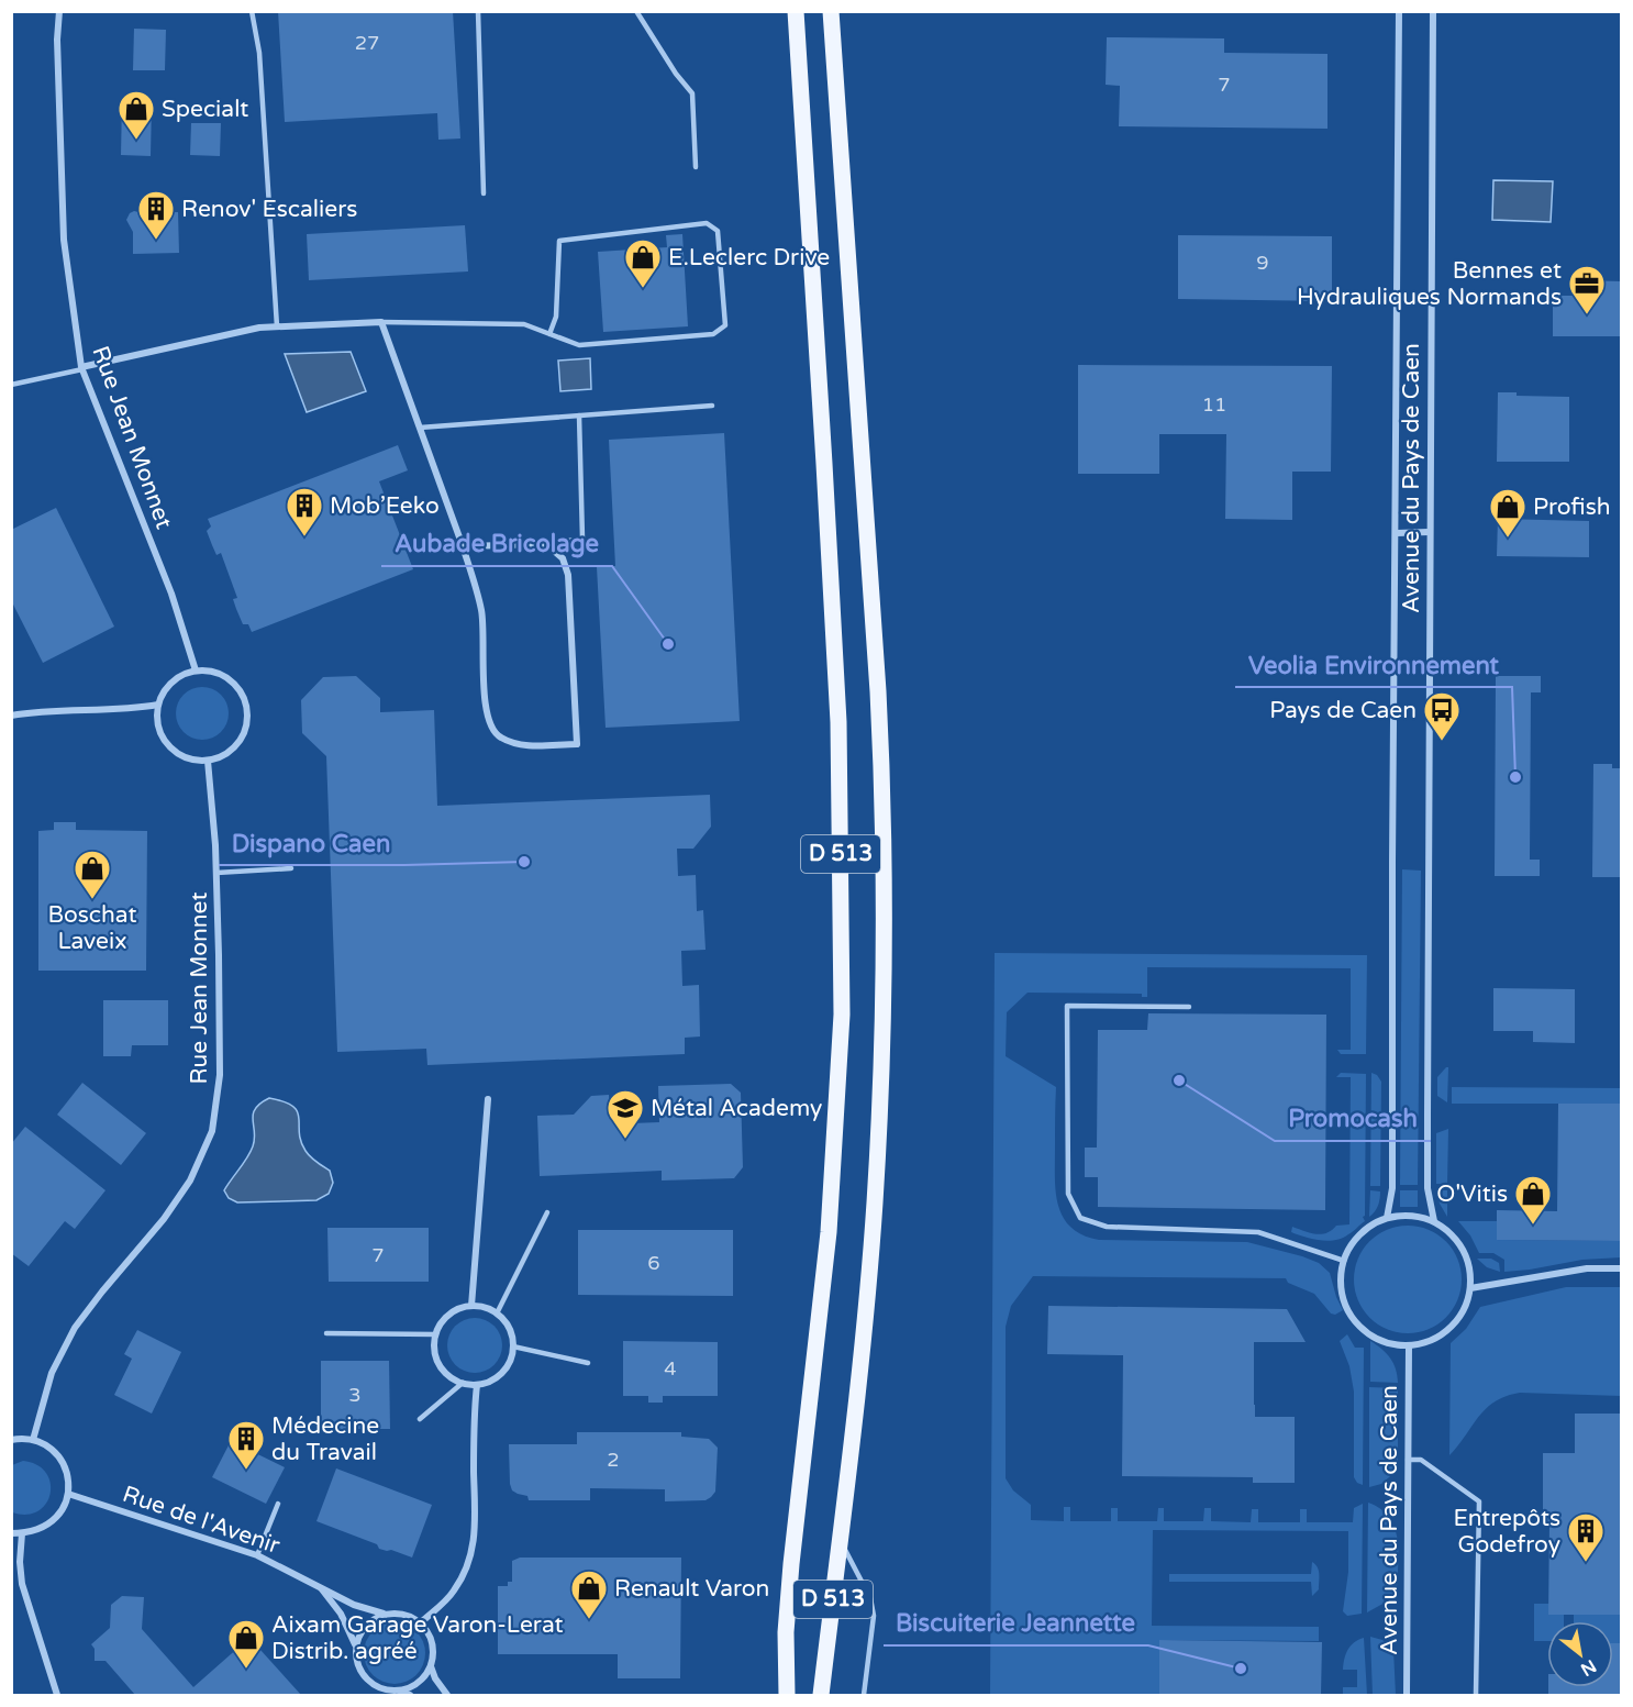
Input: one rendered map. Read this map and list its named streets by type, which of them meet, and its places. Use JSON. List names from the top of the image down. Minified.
{"streets":{"main road":["D 513"],"street":["Rue Jean Monnet","Avenue du Pays de Caen","Rue de l'Avenir"]},"places":{"shop":["Specialt","E.Leclerc Drive","Profish","Boschat Laveix","O'Vitis","Renault Varon","Aixam Garage Varon-Lerat Distrib. agréé"],"building":["Renov' Escaliers","Mob’Eeko","Médecine du Travail","Entrepôts Godefroy"],"office":["Bennes et Hydrauliques Normands"],"other":["Aubade Bricolage","Veolia Environnement","Dispano Caen","Promocash","Biscuiterie Jeannette"],"bus stop":["Pays de Caen"],"school or university":["Métal Academy"]},"house_numbers":["27","7","9","11","7","6","4","3","2"],"north":"bottom right"}
